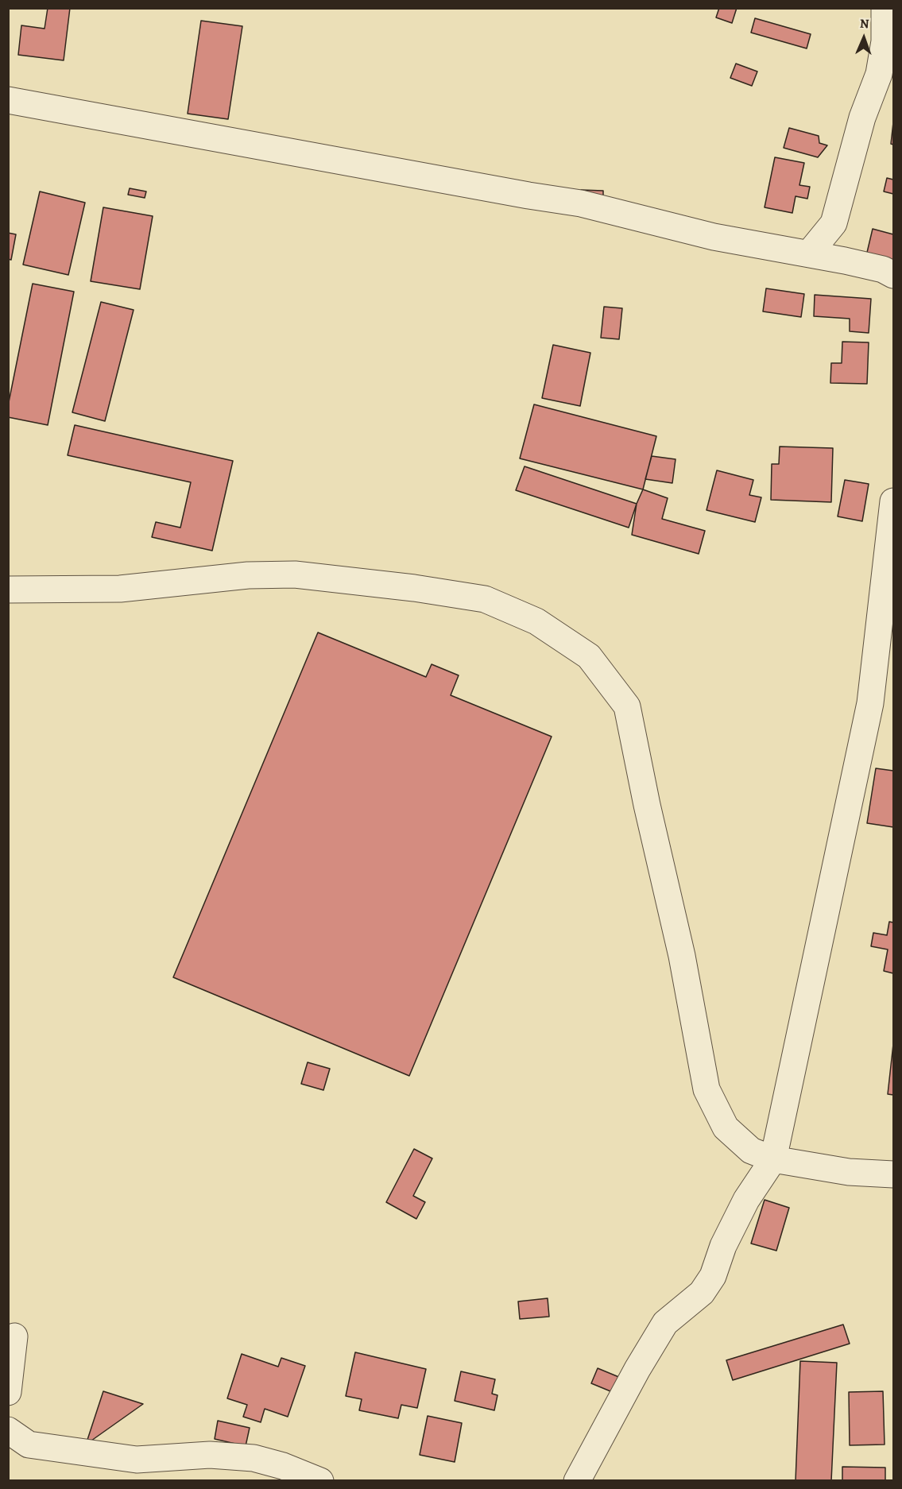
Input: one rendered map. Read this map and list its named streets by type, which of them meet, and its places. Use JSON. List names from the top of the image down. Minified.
{"north":"top"}
